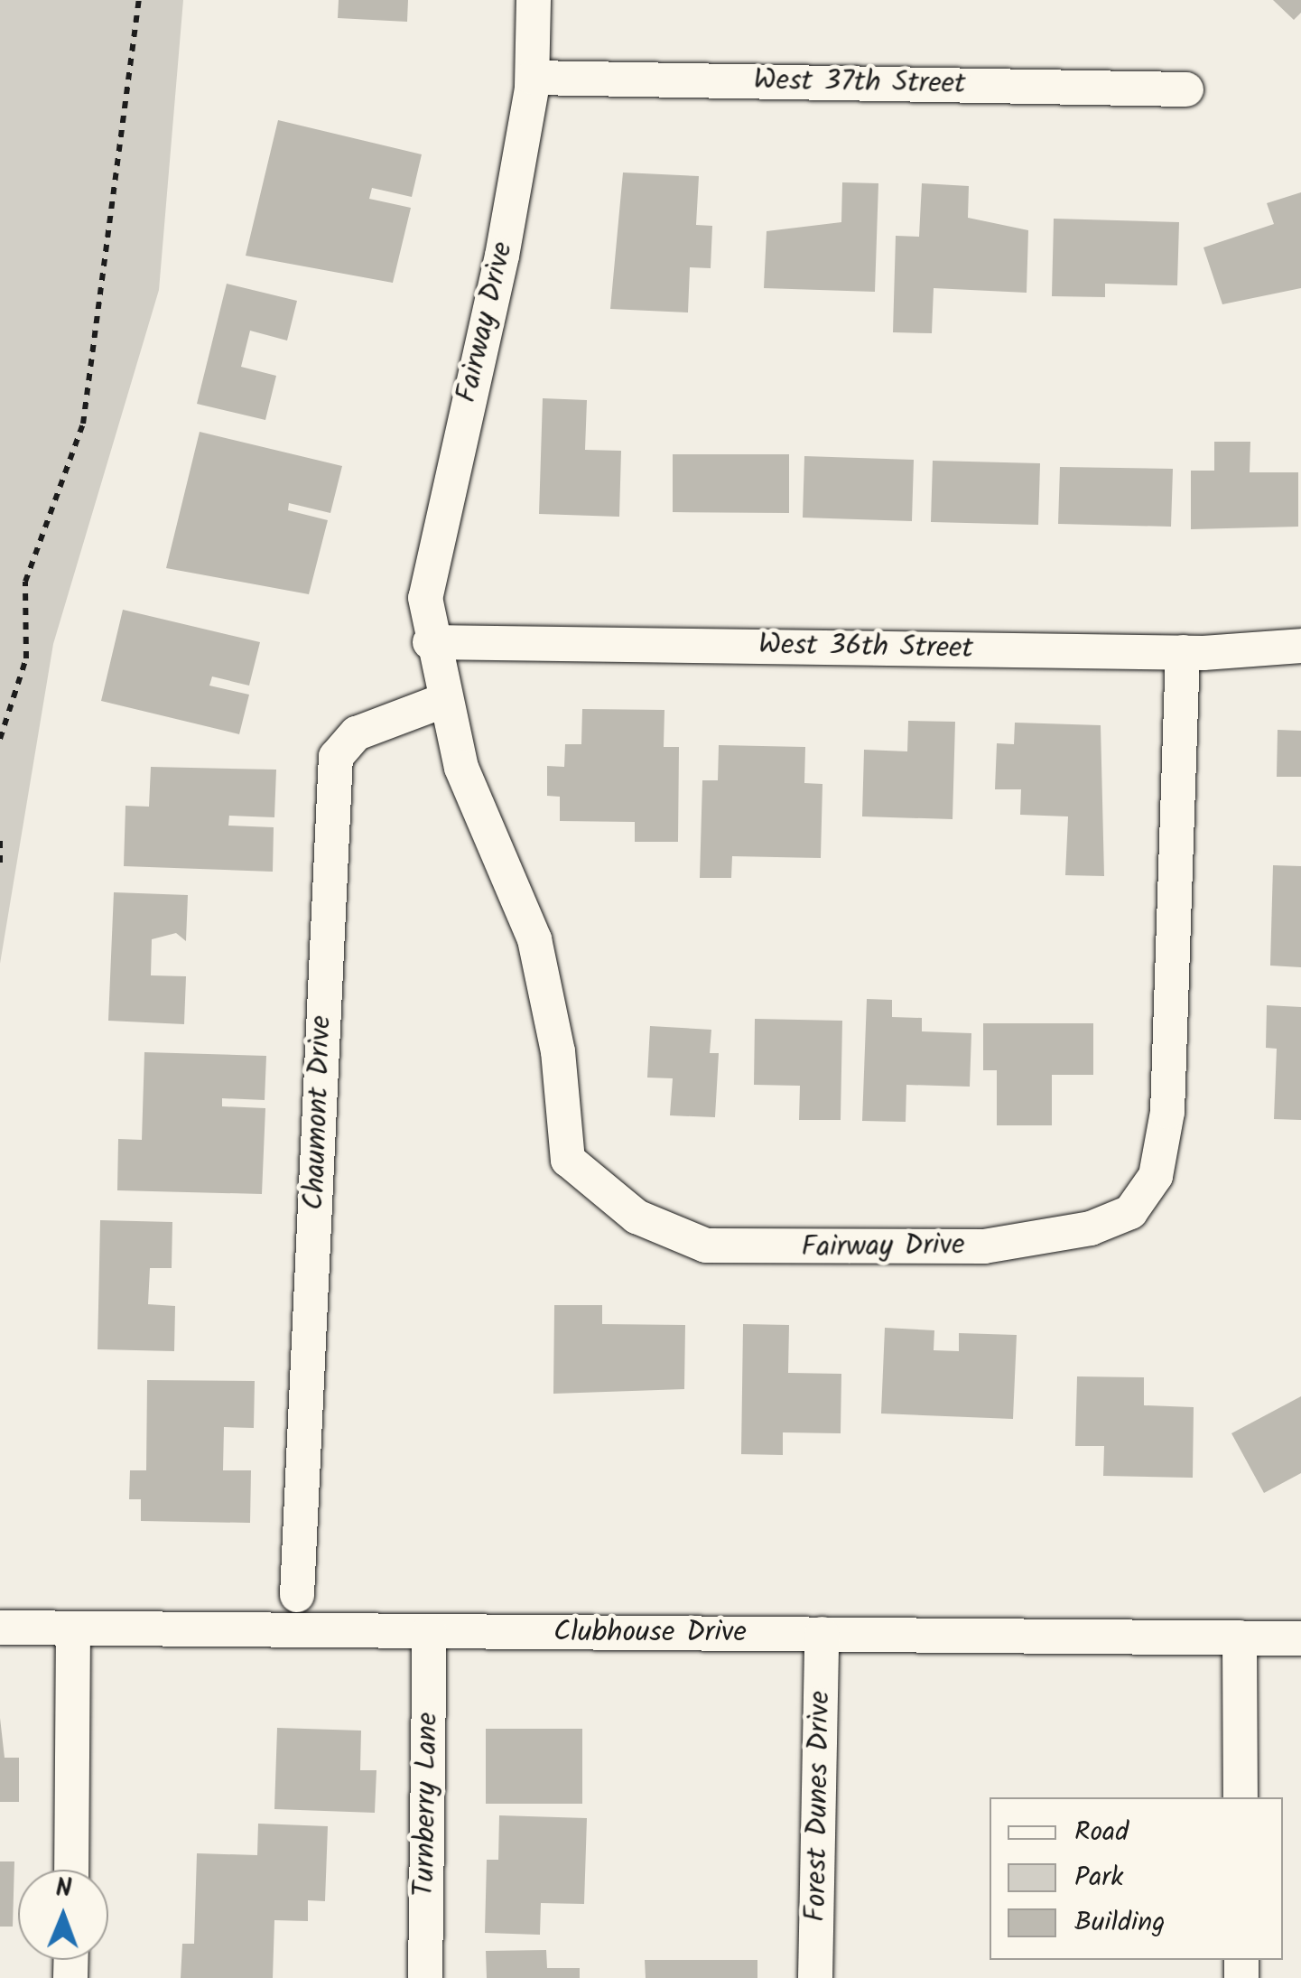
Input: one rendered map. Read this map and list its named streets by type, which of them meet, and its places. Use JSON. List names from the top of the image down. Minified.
{"streets":{"street":["West 37th Street","Fairway Drive","West 36th Street","Chaumont Drive","Clubhouse Drive","Turnberry Lane","Forest Dunes Drive"]},"crossings":[["West 37th Street","Fairway Drive"],["Fairway Drive","West 36th Street"],["Fairway Drive","Chaumont Drive"],["Clubhouse Drive","Turnberry Lane"],["Clubhouse Drive","Forest Dunes Drive"]],"legend":["Road","Park","Building"],"north":"top"}
